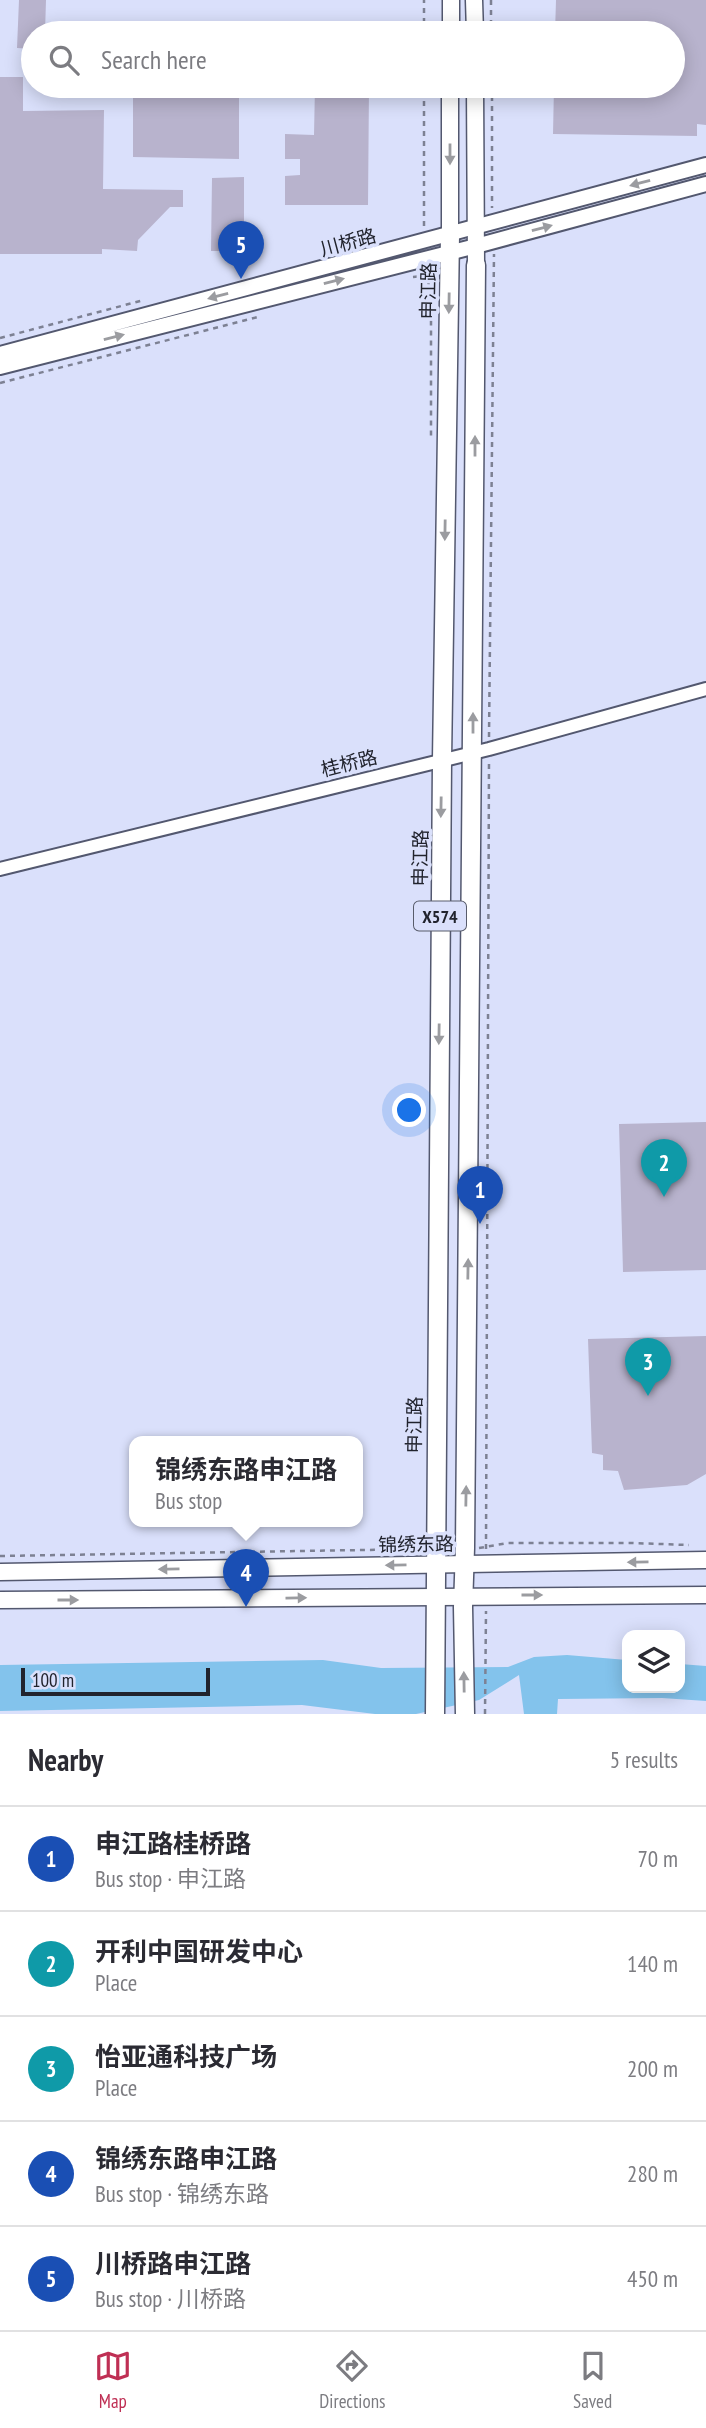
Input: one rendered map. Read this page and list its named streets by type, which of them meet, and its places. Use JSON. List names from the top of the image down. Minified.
{"streets":{"main road":["申江路","X574","锦绣东路"],"street":["川桥路","桂桥路"]},"crossings":[["川桥路","申江路"],["川桥路","X574"],["申江路","桂桥路"],["申江路","锦绣东路"],["桂桥路","X574"],["X574","锦绣东路"]],"scale_bar":"100 m","page":{"search":"Search here","pins":["5","2","1","3","4"],"popup":["锦绣东路申江路","Bus stop"],"scale":"100 m","heading":["Nearby","5 results"],"list":[{"mark":"1","name":"申江路桂桥路","note":"Bus stop · 申江路","value":"70 m"},{"mark":"2","name":"开利中国研发中心","note":"Place","value":"140 m"},{"mark":"3","name":"怡亚通科技广场","note":"Place","value":"200 m"},{"mark":"4","name":"锦绣东路申江路","note":"Bus stop · 锦绣东路","value":"280 m"},{"mark":"5","name":"川桥路申江路","note":"Bus stop · 川桥路","value":"450 m"}],"nav":["Map","Directions","Saved"]}}
